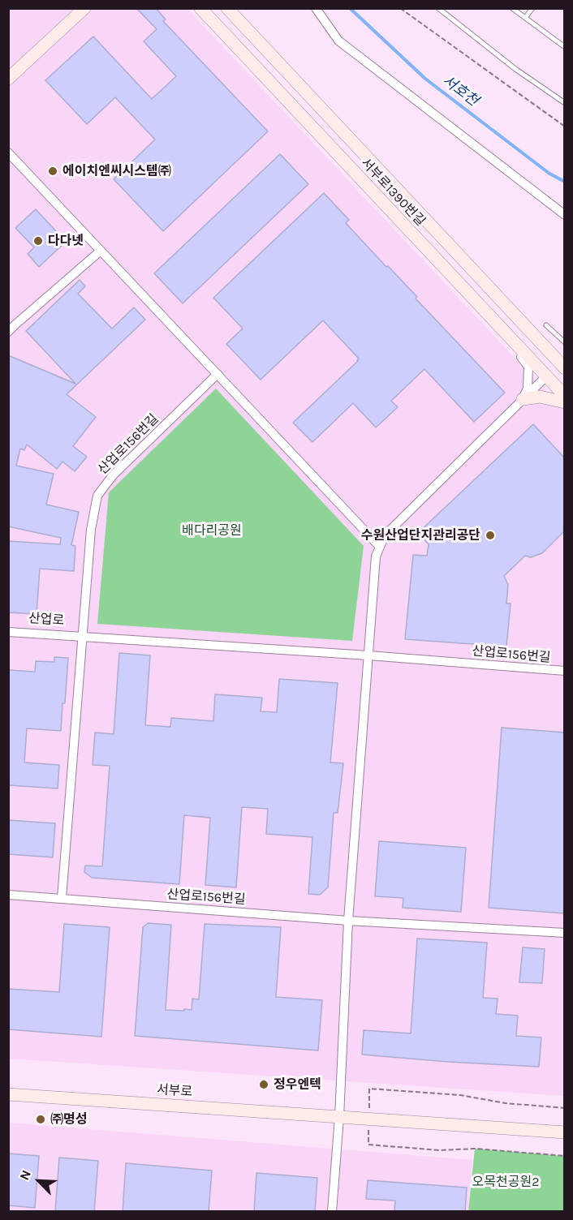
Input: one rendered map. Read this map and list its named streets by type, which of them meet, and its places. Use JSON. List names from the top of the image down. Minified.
{"streets":{"street":["서부로1390번길","산업로156번길","산업로","서부로"]},"crossings":[["산업로156번길","산업로"]],"water":["서호천"],"parks":["배다리공원","오목천공원2"],"places":["에이치엔씨시스템㈜","다다넷","수원산업단지관리공단","정우엔텍","㈜명성"],"north":"top left"}
